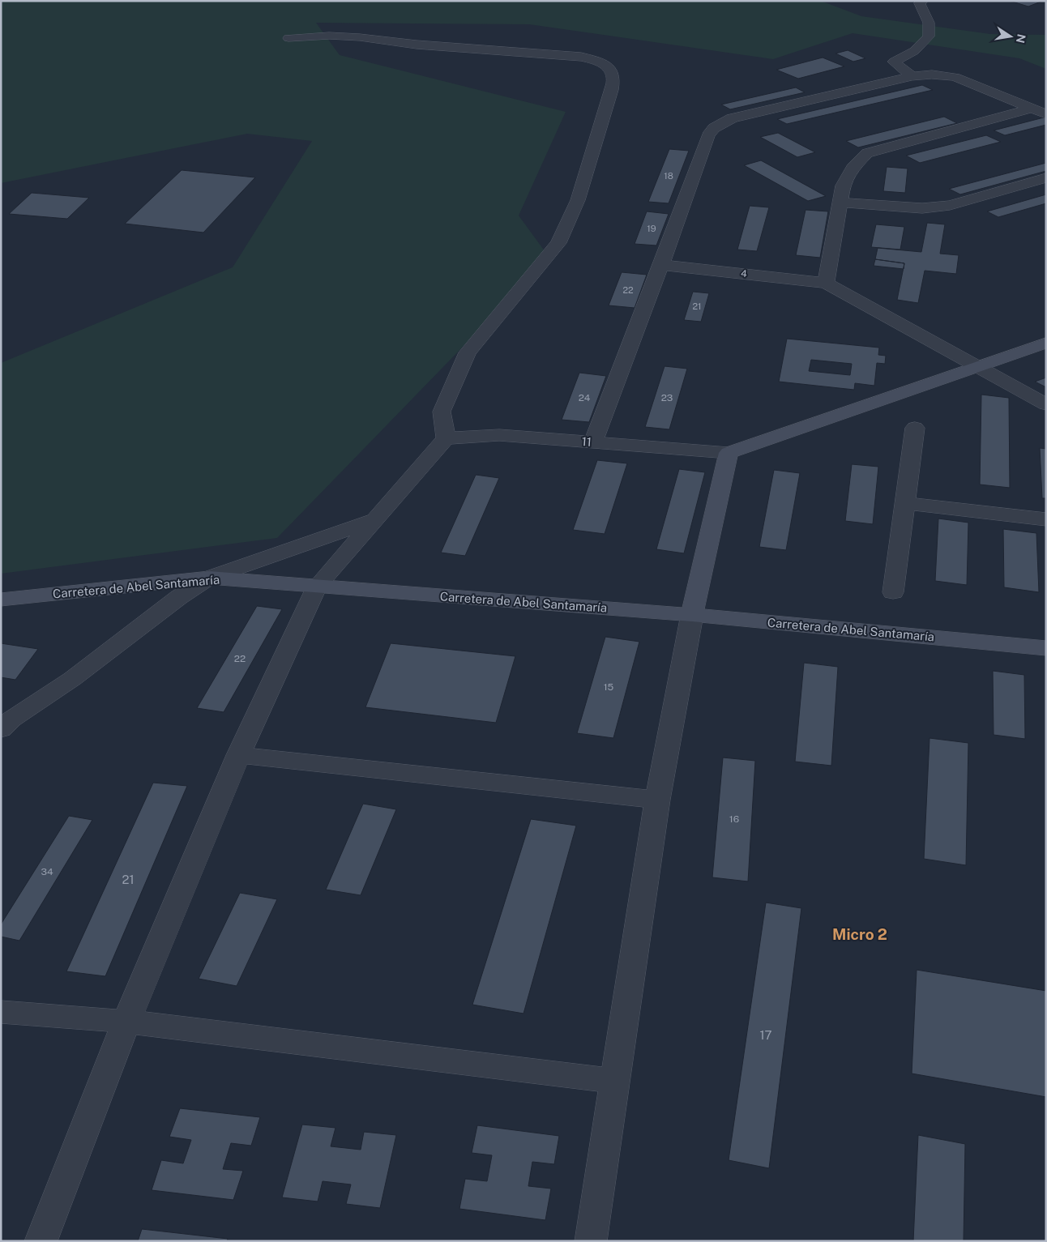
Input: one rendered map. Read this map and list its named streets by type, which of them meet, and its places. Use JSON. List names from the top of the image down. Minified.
{"streets":{"main road":["Carretera de Abel Santamaría"],"street":["4","11"]},"districts":["Micro 2"],"house_numbers":["18","19","22","21","24","23","22","15","16","34","21","17"],"north":"right"}
